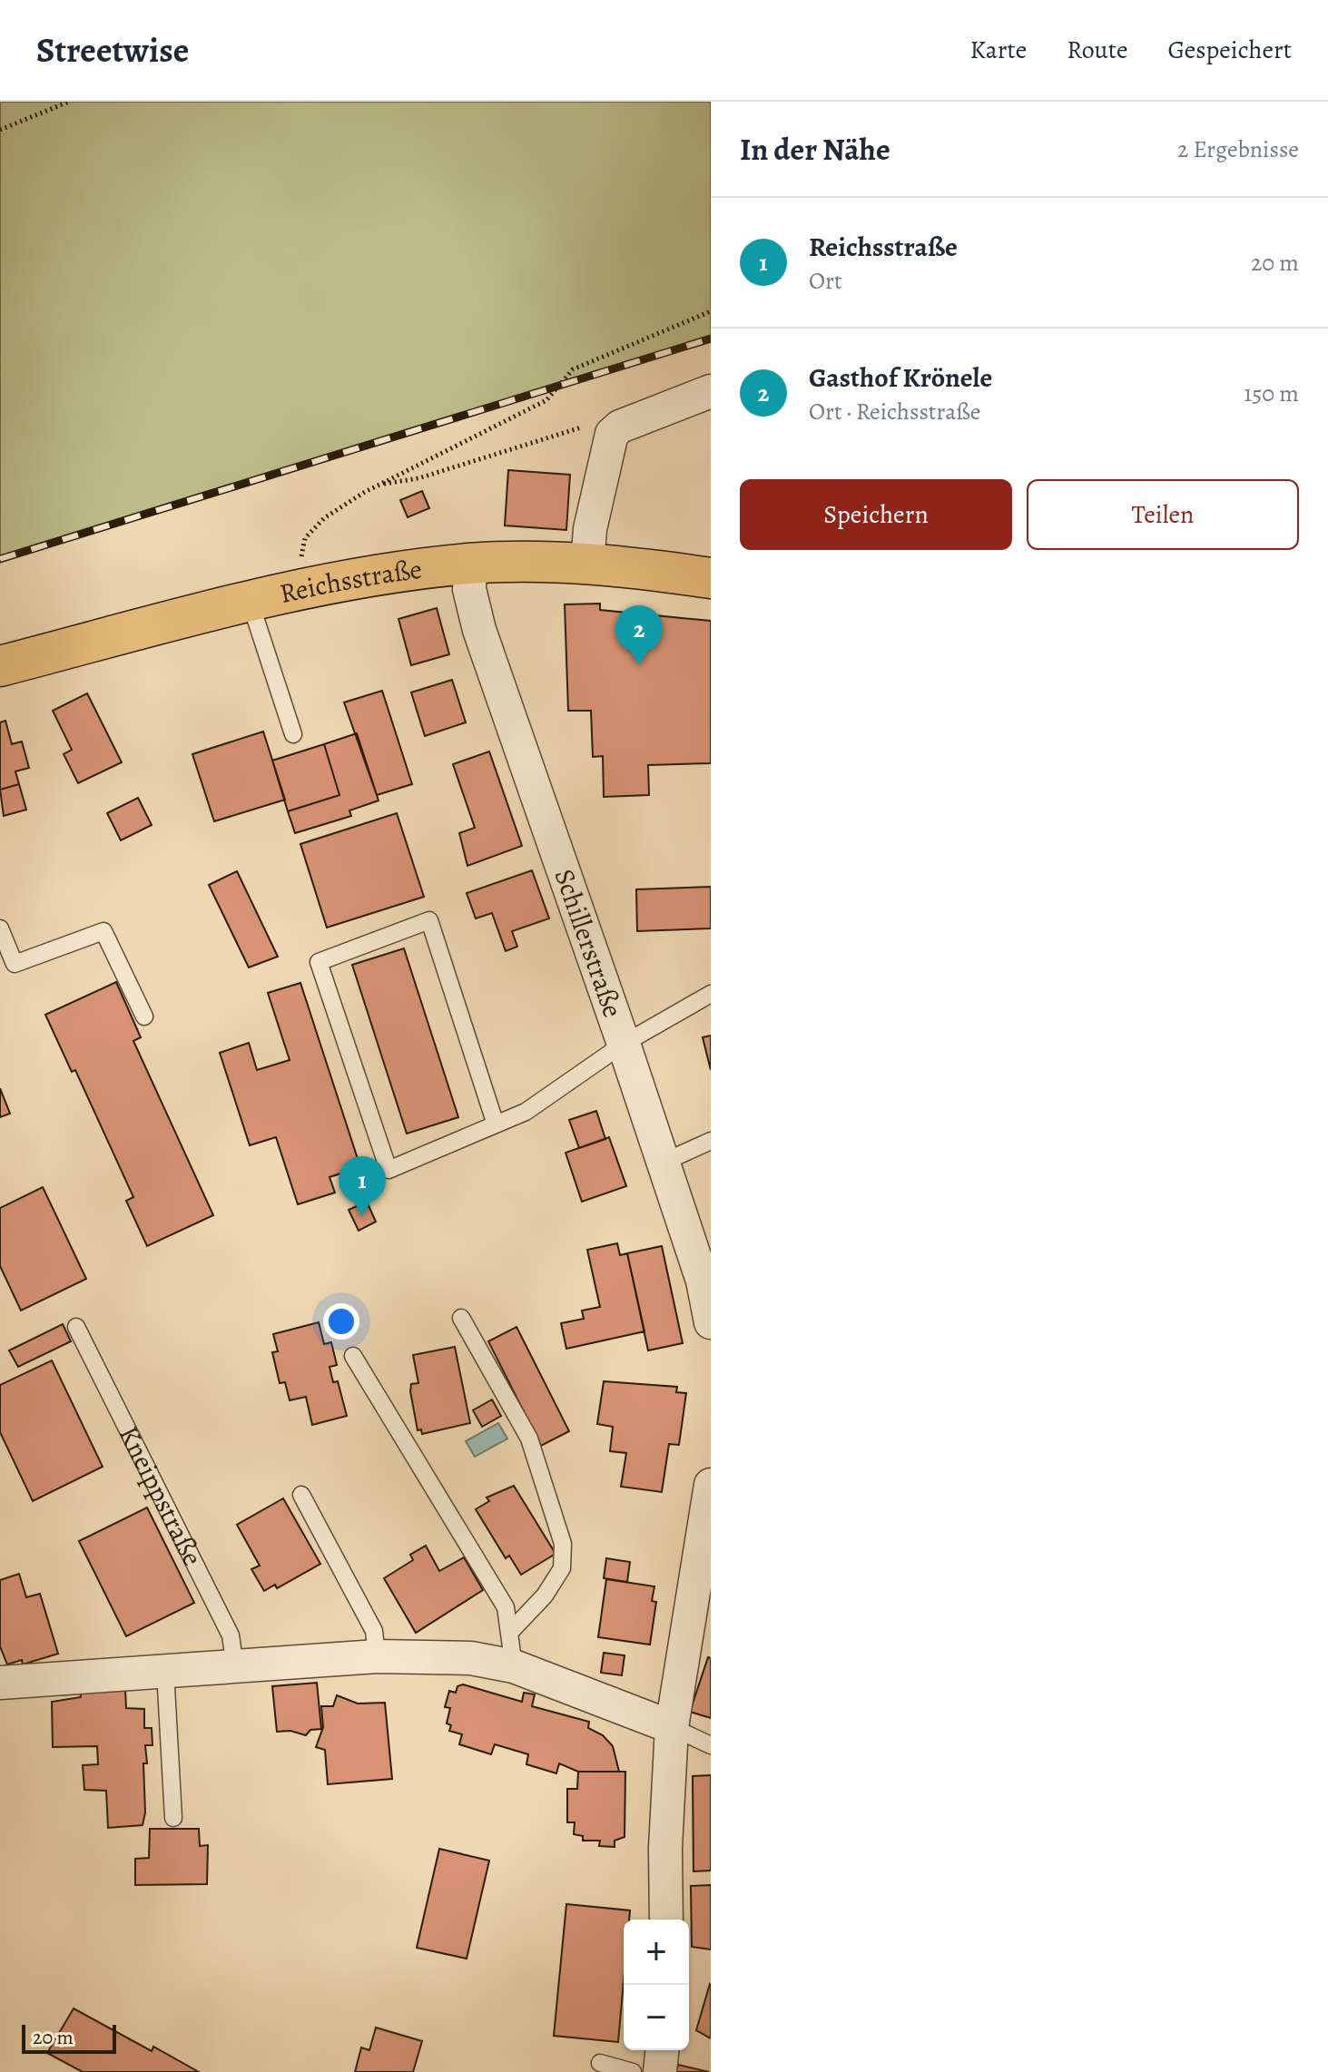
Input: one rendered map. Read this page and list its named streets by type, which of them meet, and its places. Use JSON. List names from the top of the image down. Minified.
{"streets":{"main road":["Reichsstraße"],"street":["Schillerstraße"],"lane":["Kneippstraße"]},"crossings":[["Reichsstraße","Schillerstraße"]],"scale_bar":"20 m","page":{"header":"Streetwise","nav":["Karte","Route","Gespeichert"],"heading":["In der Nähe","2 Ergebnisse"],"list":[{"mark":"1","name":"Reichsstraße","note":"Ort","value":"20 m"},{"mark":"2","name":"Gasthof Krönele","note":"Ort · Reichsstraße","value":"150 m"}],"buttons":["Speichern","Teilen"],"pins":["2","1"],"map_buttons":["+","−"],"scale":"20 m"}}
